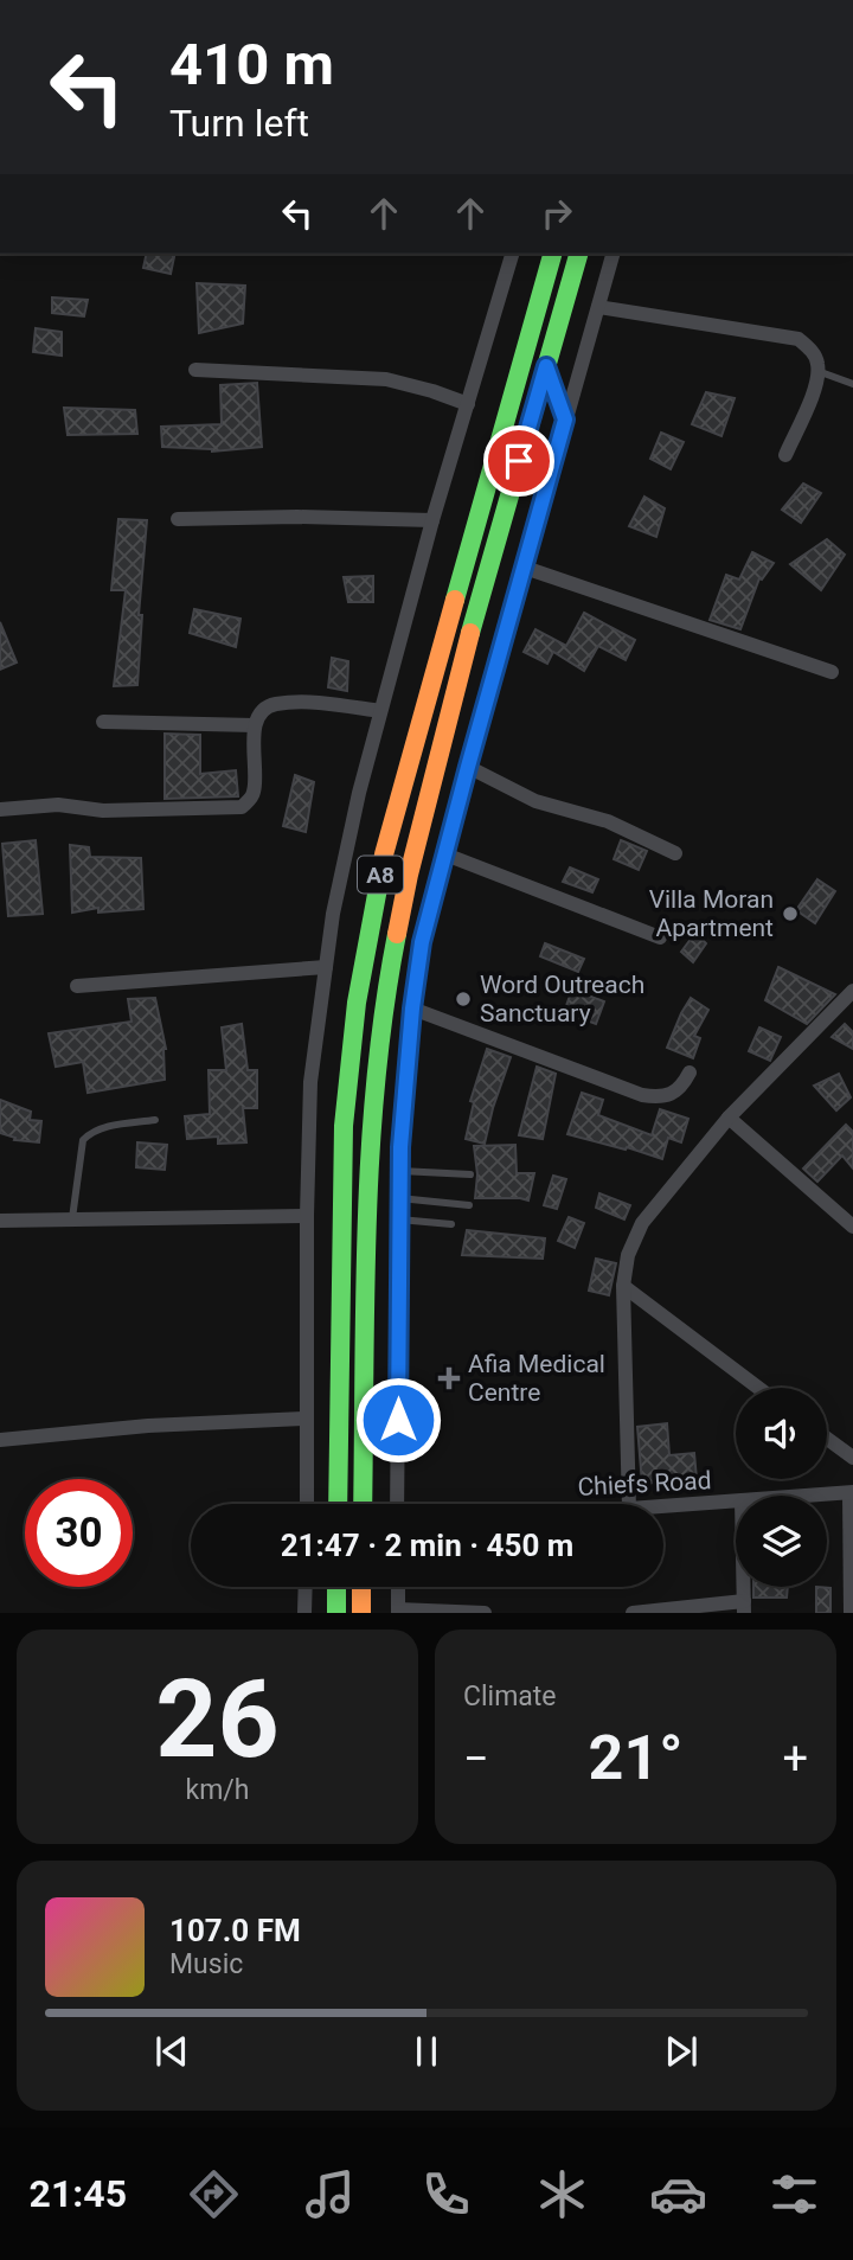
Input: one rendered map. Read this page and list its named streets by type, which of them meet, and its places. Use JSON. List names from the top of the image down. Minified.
{"streets":{"highway":["A8"],"street":["Chiefs Road"]},"places":{"other":["Villa Moran Apartment","Word Outreach Sanctuary"],"health":["Afia Medical Centre"]},"page":{"turn":["410 m","Turn left"],"limit":"30","trip":"21:47 · 2 min · 450 m","tile":[["26","km/h"],"Climate"],"heat":["−","21°","+"],"song":["107.0 FM","Music"],"tabs":"21:45"}}
